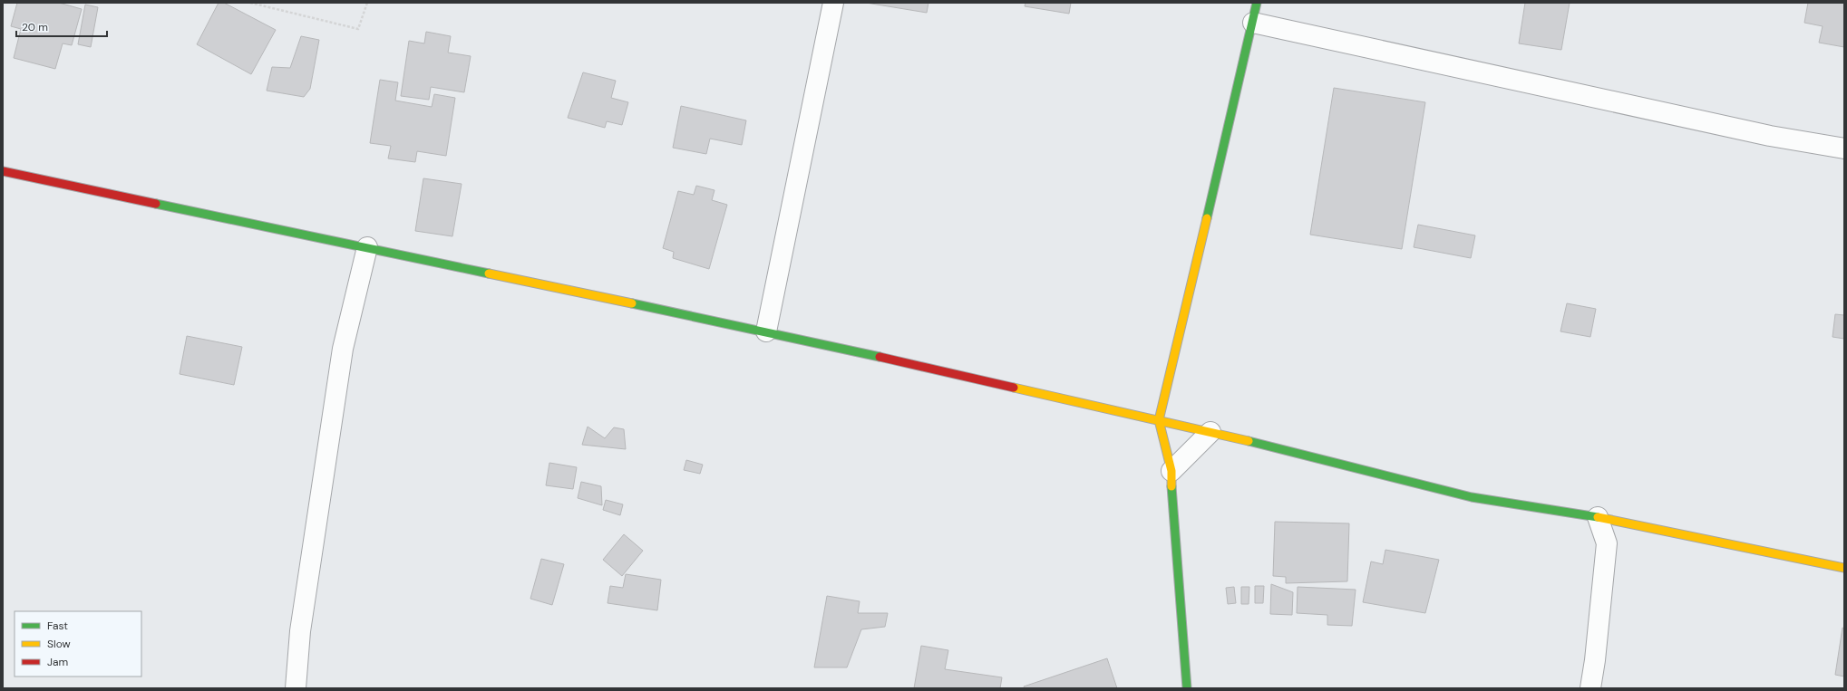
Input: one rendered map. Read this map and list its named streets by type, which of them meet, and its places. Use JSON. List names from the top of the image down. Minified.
{"legend":["Fast","Slow","Jam"],"scale_bar":"20 m"}
